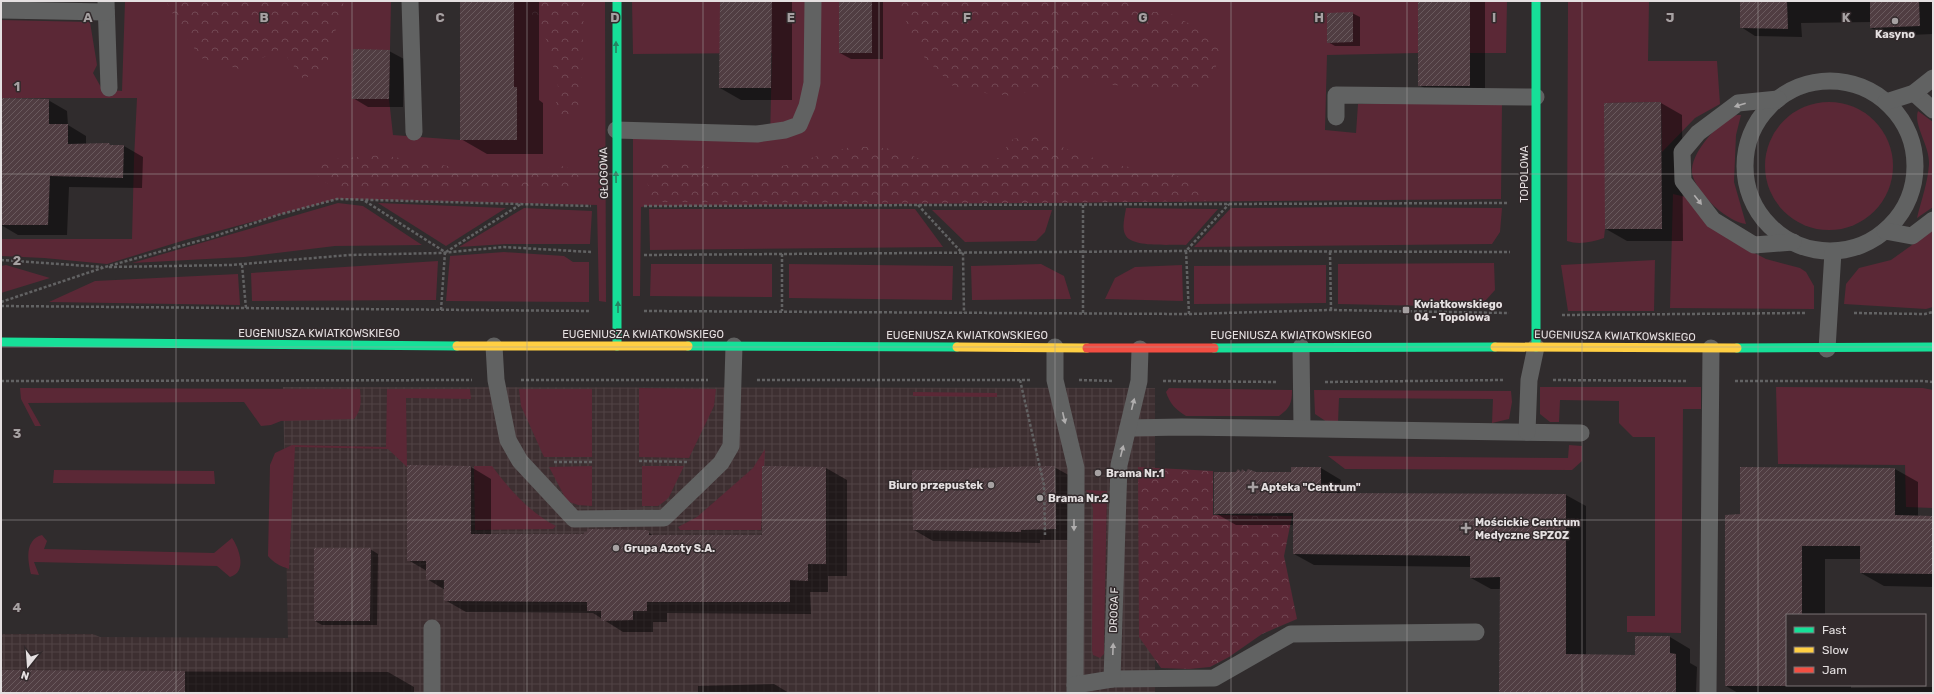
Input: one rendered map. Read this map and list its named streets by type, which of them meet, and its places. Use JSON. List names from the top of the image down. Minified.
{"streets":{"main road":["GŁOGOWA","TOPOLOWA","EUGENIUSZA KWIATKOWSKIEGO"],"lane":["DROGA F"]},"crossings":[["GŁOGOWA","EUGENIUSZA KWIATKOWSKIEGO"],["TOPOLOWA","EUGENIUSZA KWIATKOWSKIEGO"],["EUGENIUSZA KWIATKOWSKIEGO","DROGA F"]],"one_way":["GŁOGOWA"],"places":{"other":["Kasyno","Brama Nr.1","Biuro przepustek","Brama Nr.2","Grupa Azoty S.A."],"transit":["Kwiatkowskiego 04 - Topolowa"],"health":["Apteka \"Centrum\"","Mościckie Centrum Medyczne SPZOZ"]},"legend":["Fast","Slow","Jam"],"north":"bottom","grid":{"columns":["A","B","C","D","E","F","G","H","I","J","K"],"rows":["1","2","3","4"]}}
